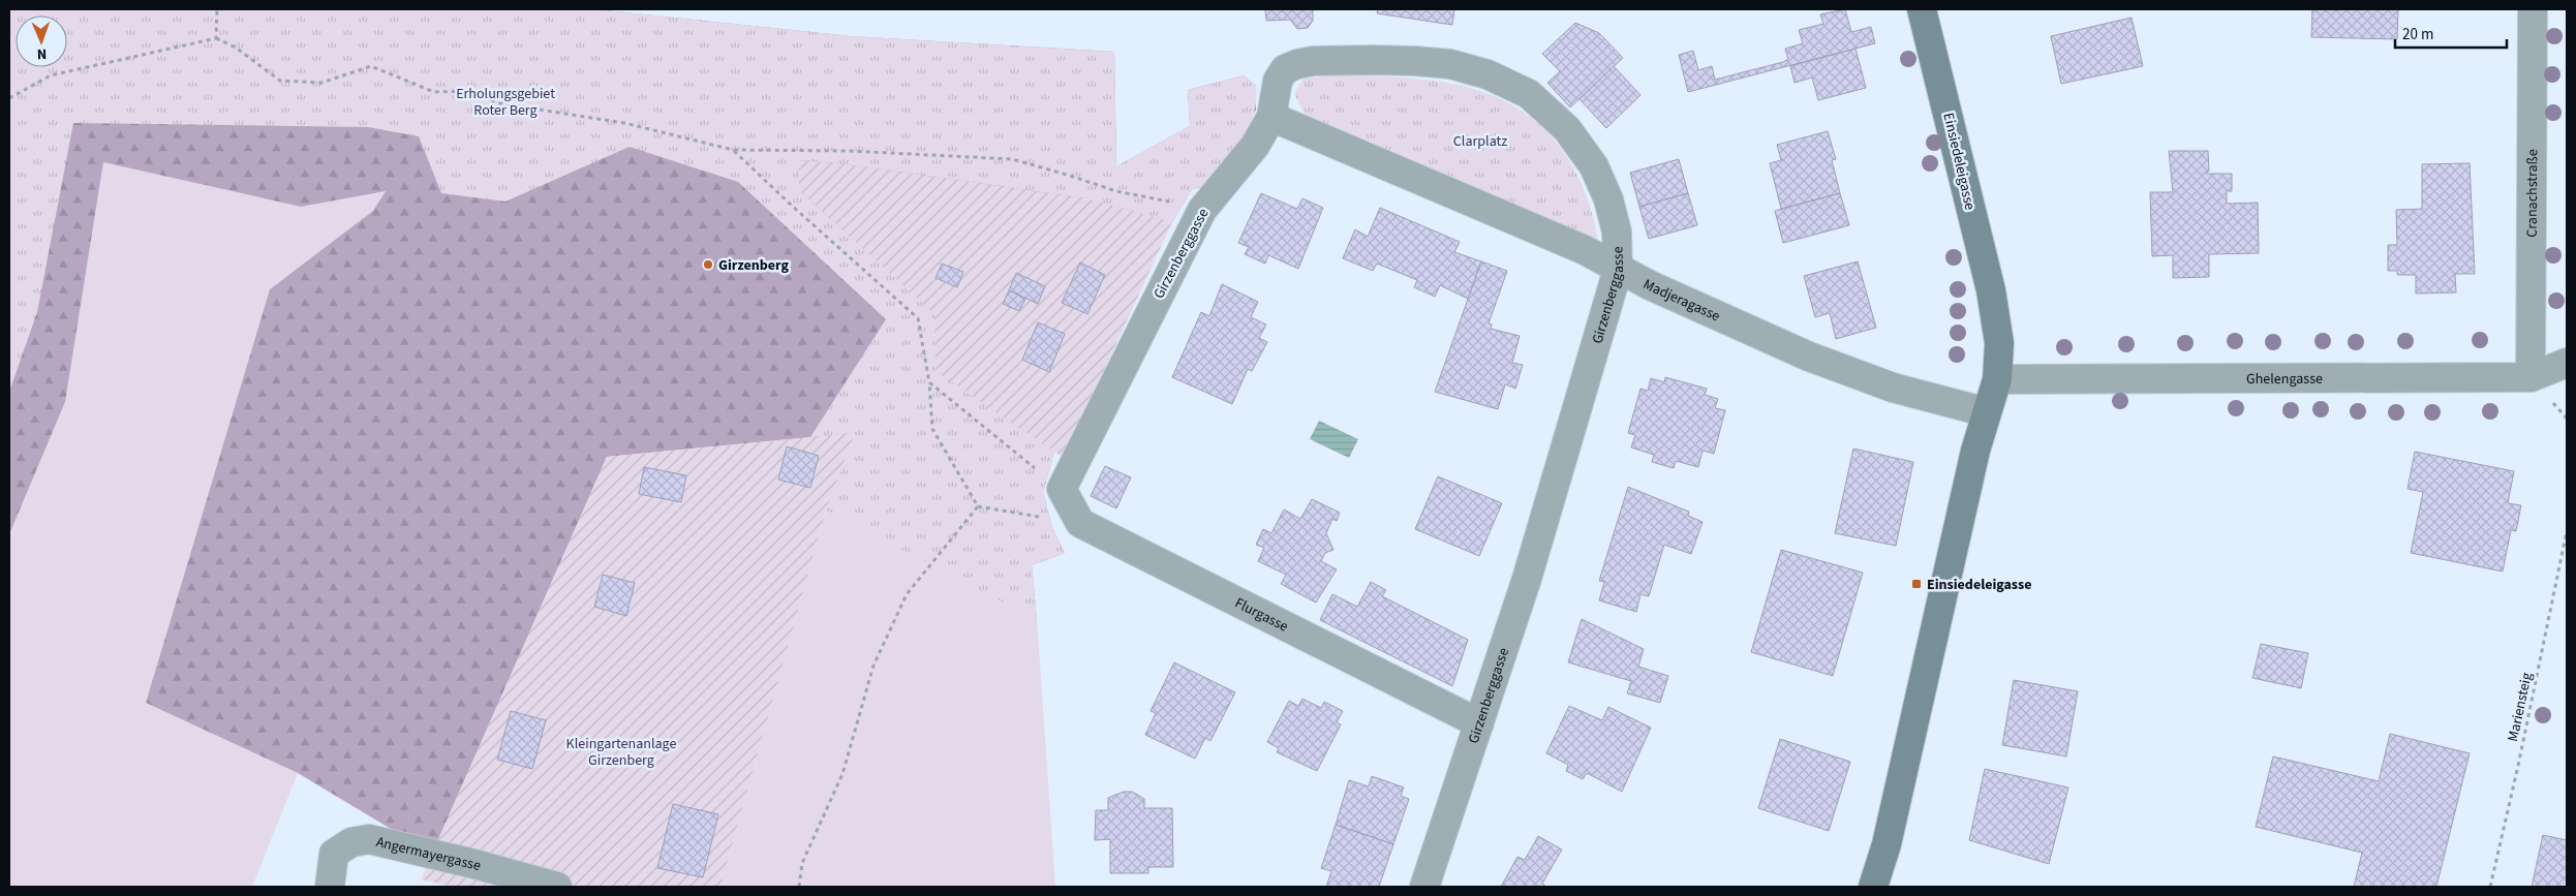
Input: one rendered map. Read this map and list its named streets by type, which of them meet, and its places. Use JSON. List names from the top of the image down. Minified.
{"streets":{"street":["Einsiedeleigasse","Cranachstraße","Girzenberggasse","Madjeragasse","Ghelengasse","Flurgasse","Angermayergasse"],"path":["Mariensteig"]},"crossings":[["Einsiedeleigasse","Madjeragasse"],["Einsiedeleigasse","Ghelengasse"],["Cranachstraße","Ghelengasse"],["Girzenberggasse","Madjeragasse"],["Girzenberggasse","Flurgasse"]],"parks":["Erholungsgebiet Roter Berg","Clarplatz","Kleingartenanlage Girzenberg"],"places":{"other":["Girzenberg"],"transit":["Einsiedeleigasse"]},"scale_bar":"20 m","north":"bottom"}
